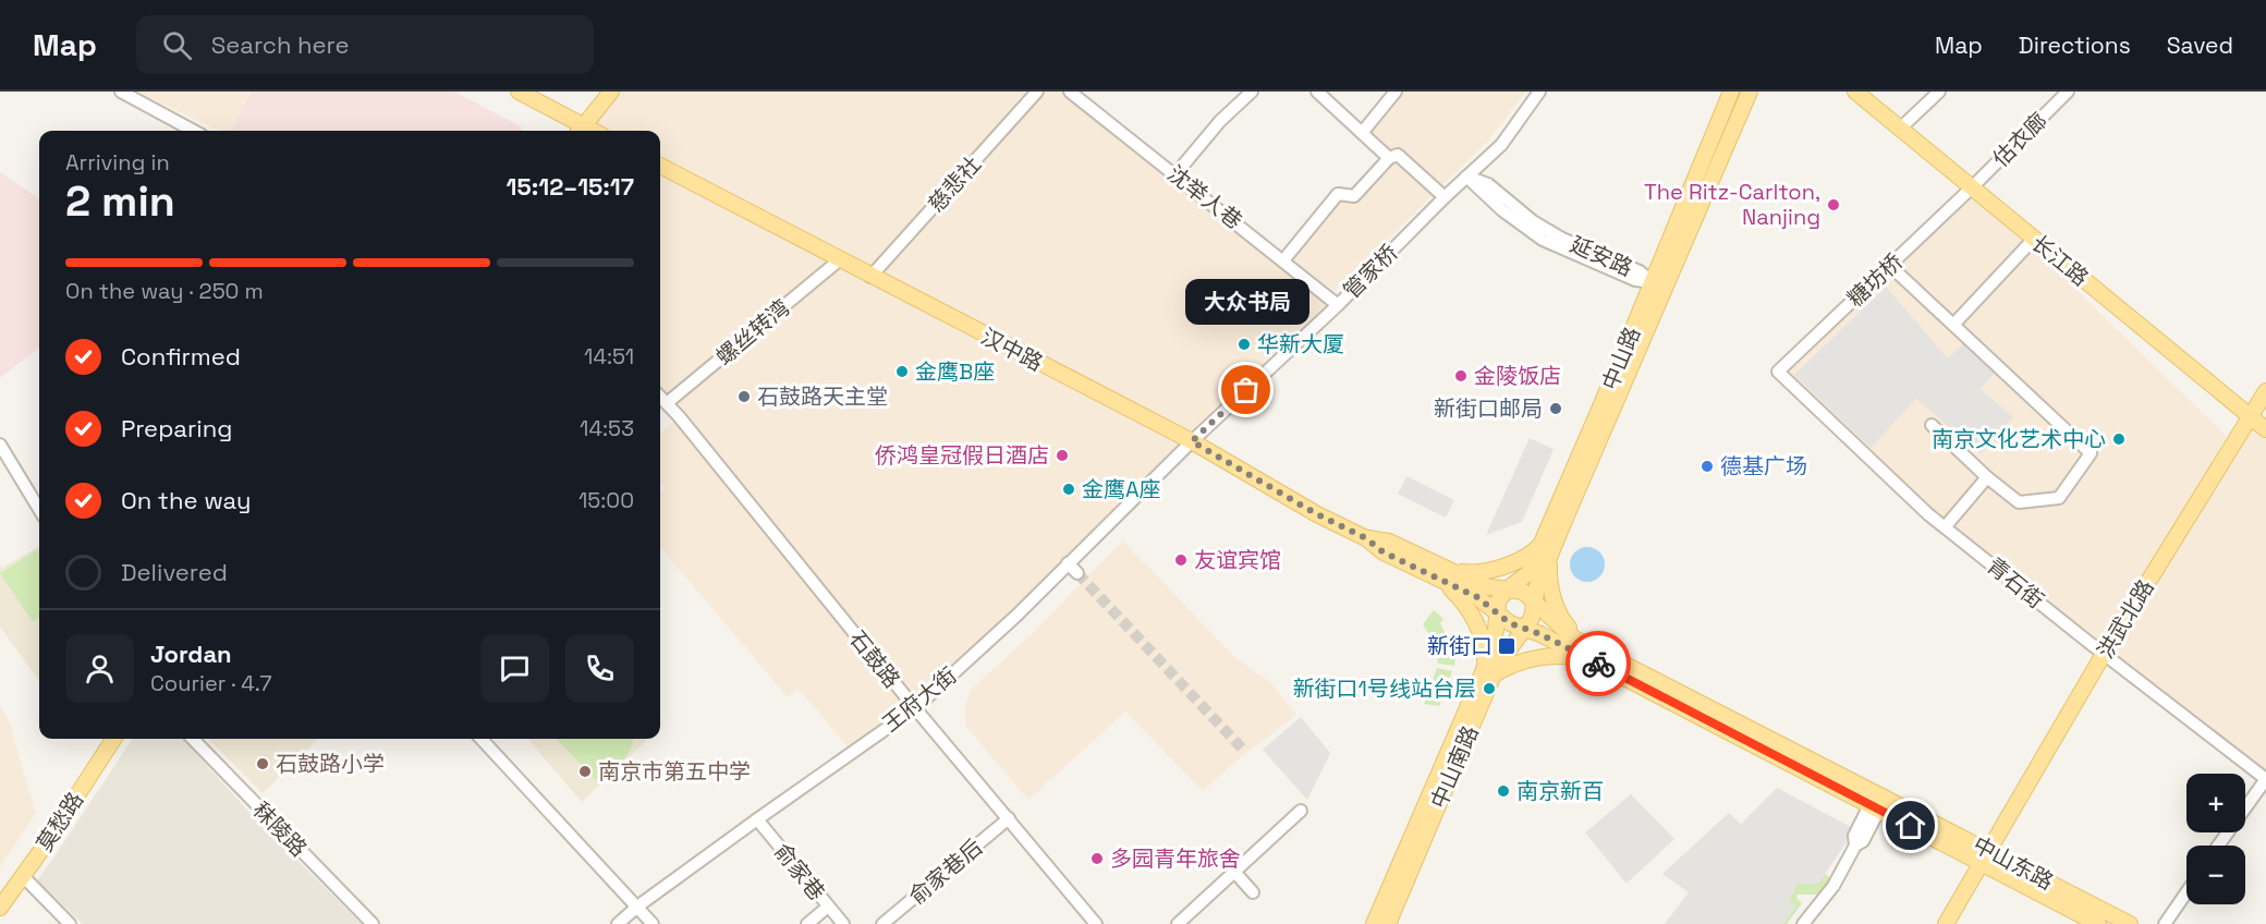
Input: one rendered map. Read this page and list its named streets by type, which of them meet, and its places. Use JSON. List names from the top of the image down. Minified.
{"streets":{"main road":["长江路","汉中路","中山路","洪武北路","中山南路","莫愁路","中山东路"],"street":["估衣廊","慈悲社","沈举人巷","延安路","管家桥","糖坊桥","螺丝转湾","青石街","石鼓路","王府大街","秣陵路","俞家巷","俞家巷后"]},"crossings":[["估衣廊","长江路"],["估衣廊","糖坊桥"],["慈悲社","汉中路"],["沈举人巷","管家桥"],["延安路","管家桥"],["延安路","中山路"],["长江路","糖坊桥"],["长江路","洪武北路"],["管家桥","汉中路"],["管家桥","王府大街"],["糖坊桥","青石街"],["螺丝转湾","汉中路"],["螺丝转湾","石鼓路"],["汉中路","中山路"],["汉中路","王府大街"],["汉中路","中山南路"],["汉中路","中山东路"],["中山路","中山南路"],["中山路","中山东路"],["青石街","洪武北路"],["洪武北路","中山东路"],["石鼓路","王府大街"],["石鼓路","俞家巷后"],["王府大街","俞家巷"],["中山南路","中山东路"]],"places":{"other":["The Ritz-Carlton, Nanjing","华新大厦","金鹰B座","金陵饭店","大众书局","石鼓路天主堂","新街口邮局","南京文化艺术中心","侨鸿皇冠假日酒店","德基广场","金鹰A座","友谊宾馆","新街口1号线站台层","石鼓路小学","南京市第五中学","南京新百","多园青年旅舍"],"transit":["新街口"]},"page":{"header":"Map","search":"Search here","nav":["Map","Directions","Saved"],"heading":["2 min","Arriving in","15:12–15:17"],"panel":["Jordan","Courier · 4.7"],"bar":"On the way · 250 m","bubble":"大众书局","list":[["Confirmed","14:51"],["Preparing","14:53"],["On the way","15:00"],"Delivered"],"map_buttons":["+","−"]}}
